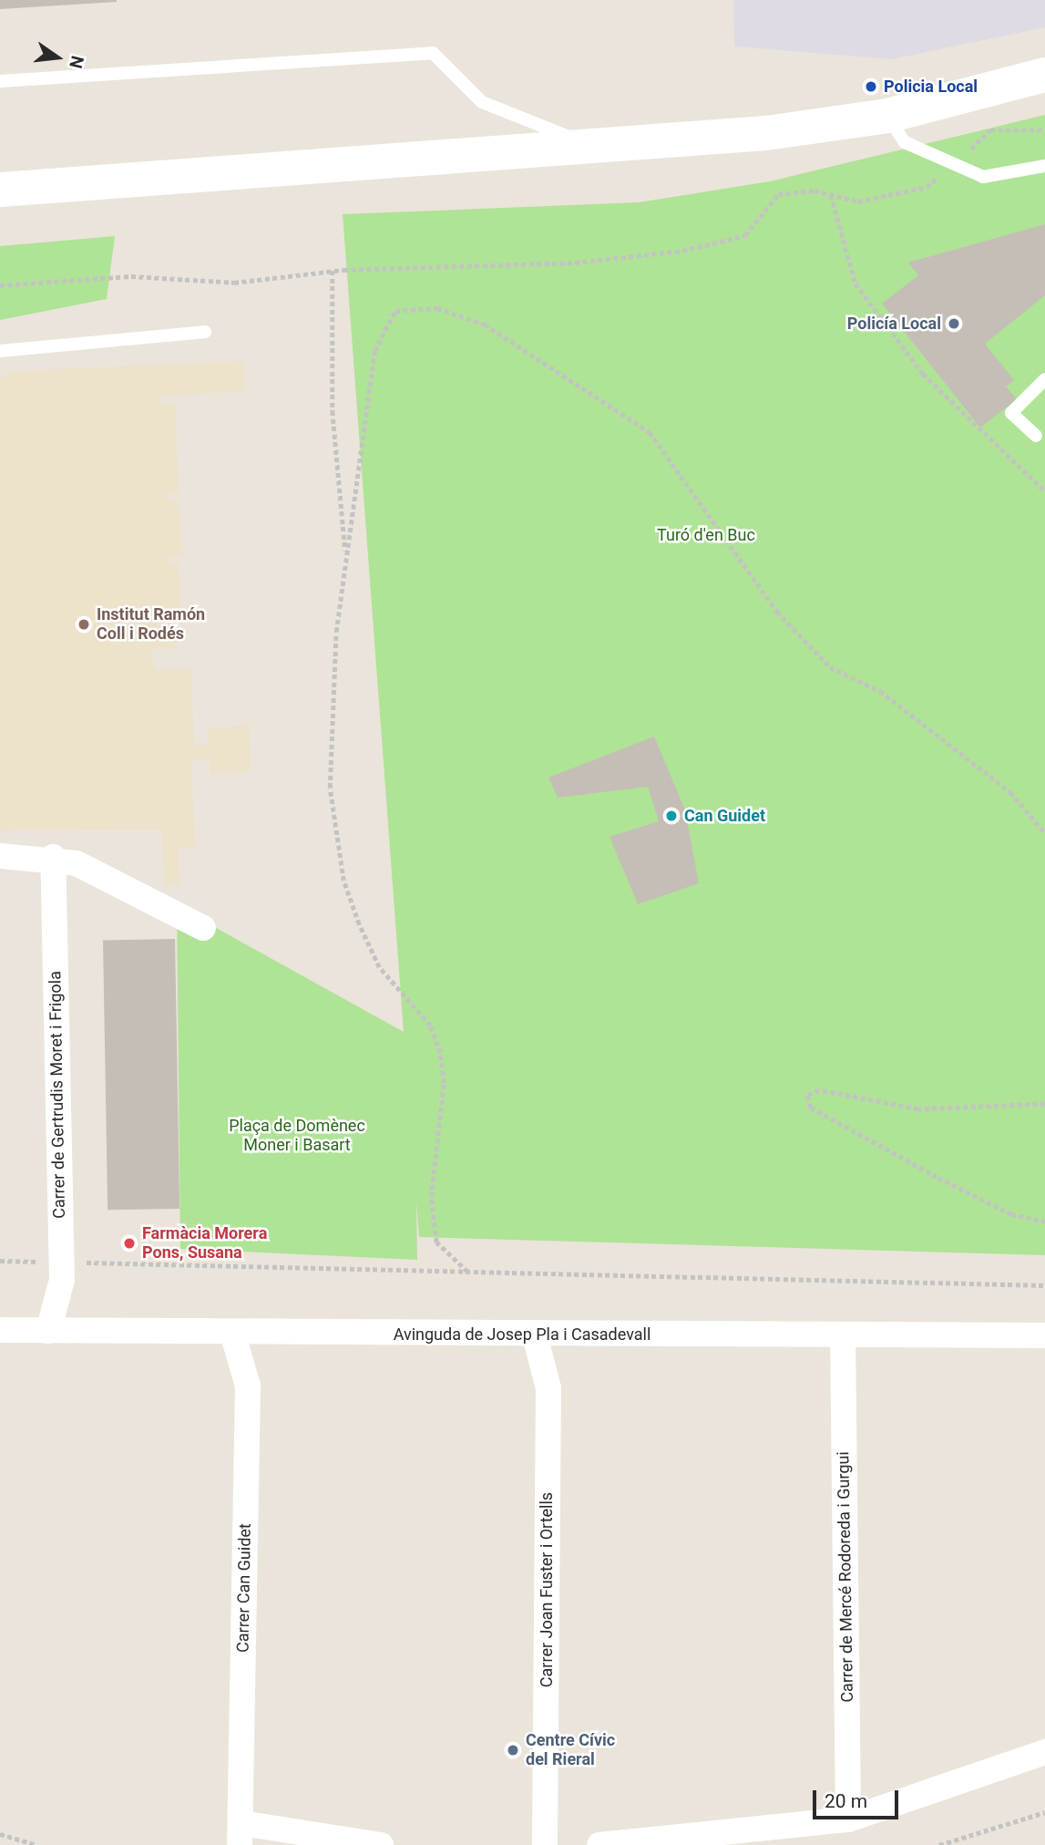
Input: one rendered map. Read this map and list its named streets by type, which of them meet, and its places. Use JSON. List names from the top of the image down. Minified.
{"streets":{"street":["Carrer de Gertrudis Moret i Frigola","Avinguda de Josep Pla i Casadevall","Carrer de Mercé Rodoreda i Gurgui","Carrer Can Guidet","Carrer Joan Fuster i Ortells"]},"crossings":[["Carrer de Gertrudis Moret i Frigola","Avinguda de Josep Pla i Casadevall"],["Avinguda de Josep Pla i Casadevall","Carrer de Mercé Rodoreda i Gurgui"],["Avinguda de Josep Pla i Casadevall","Carrer Can Guidet"],["Avinguda de Josep Pla i Casadevall","Carrer Joan Fuster i Ortells"]],"parks":["Turó d'en Buc","Plaça de Domènec Moner i Basart"],"places":["Policia Local","Policía Local","Institut Ramón Coll i Rodés","Can Guidet","Farmàcia Morera Pons, Susana","Centre Cívic del Rieral"],"scale_bar":"20 m","north":"right"}
